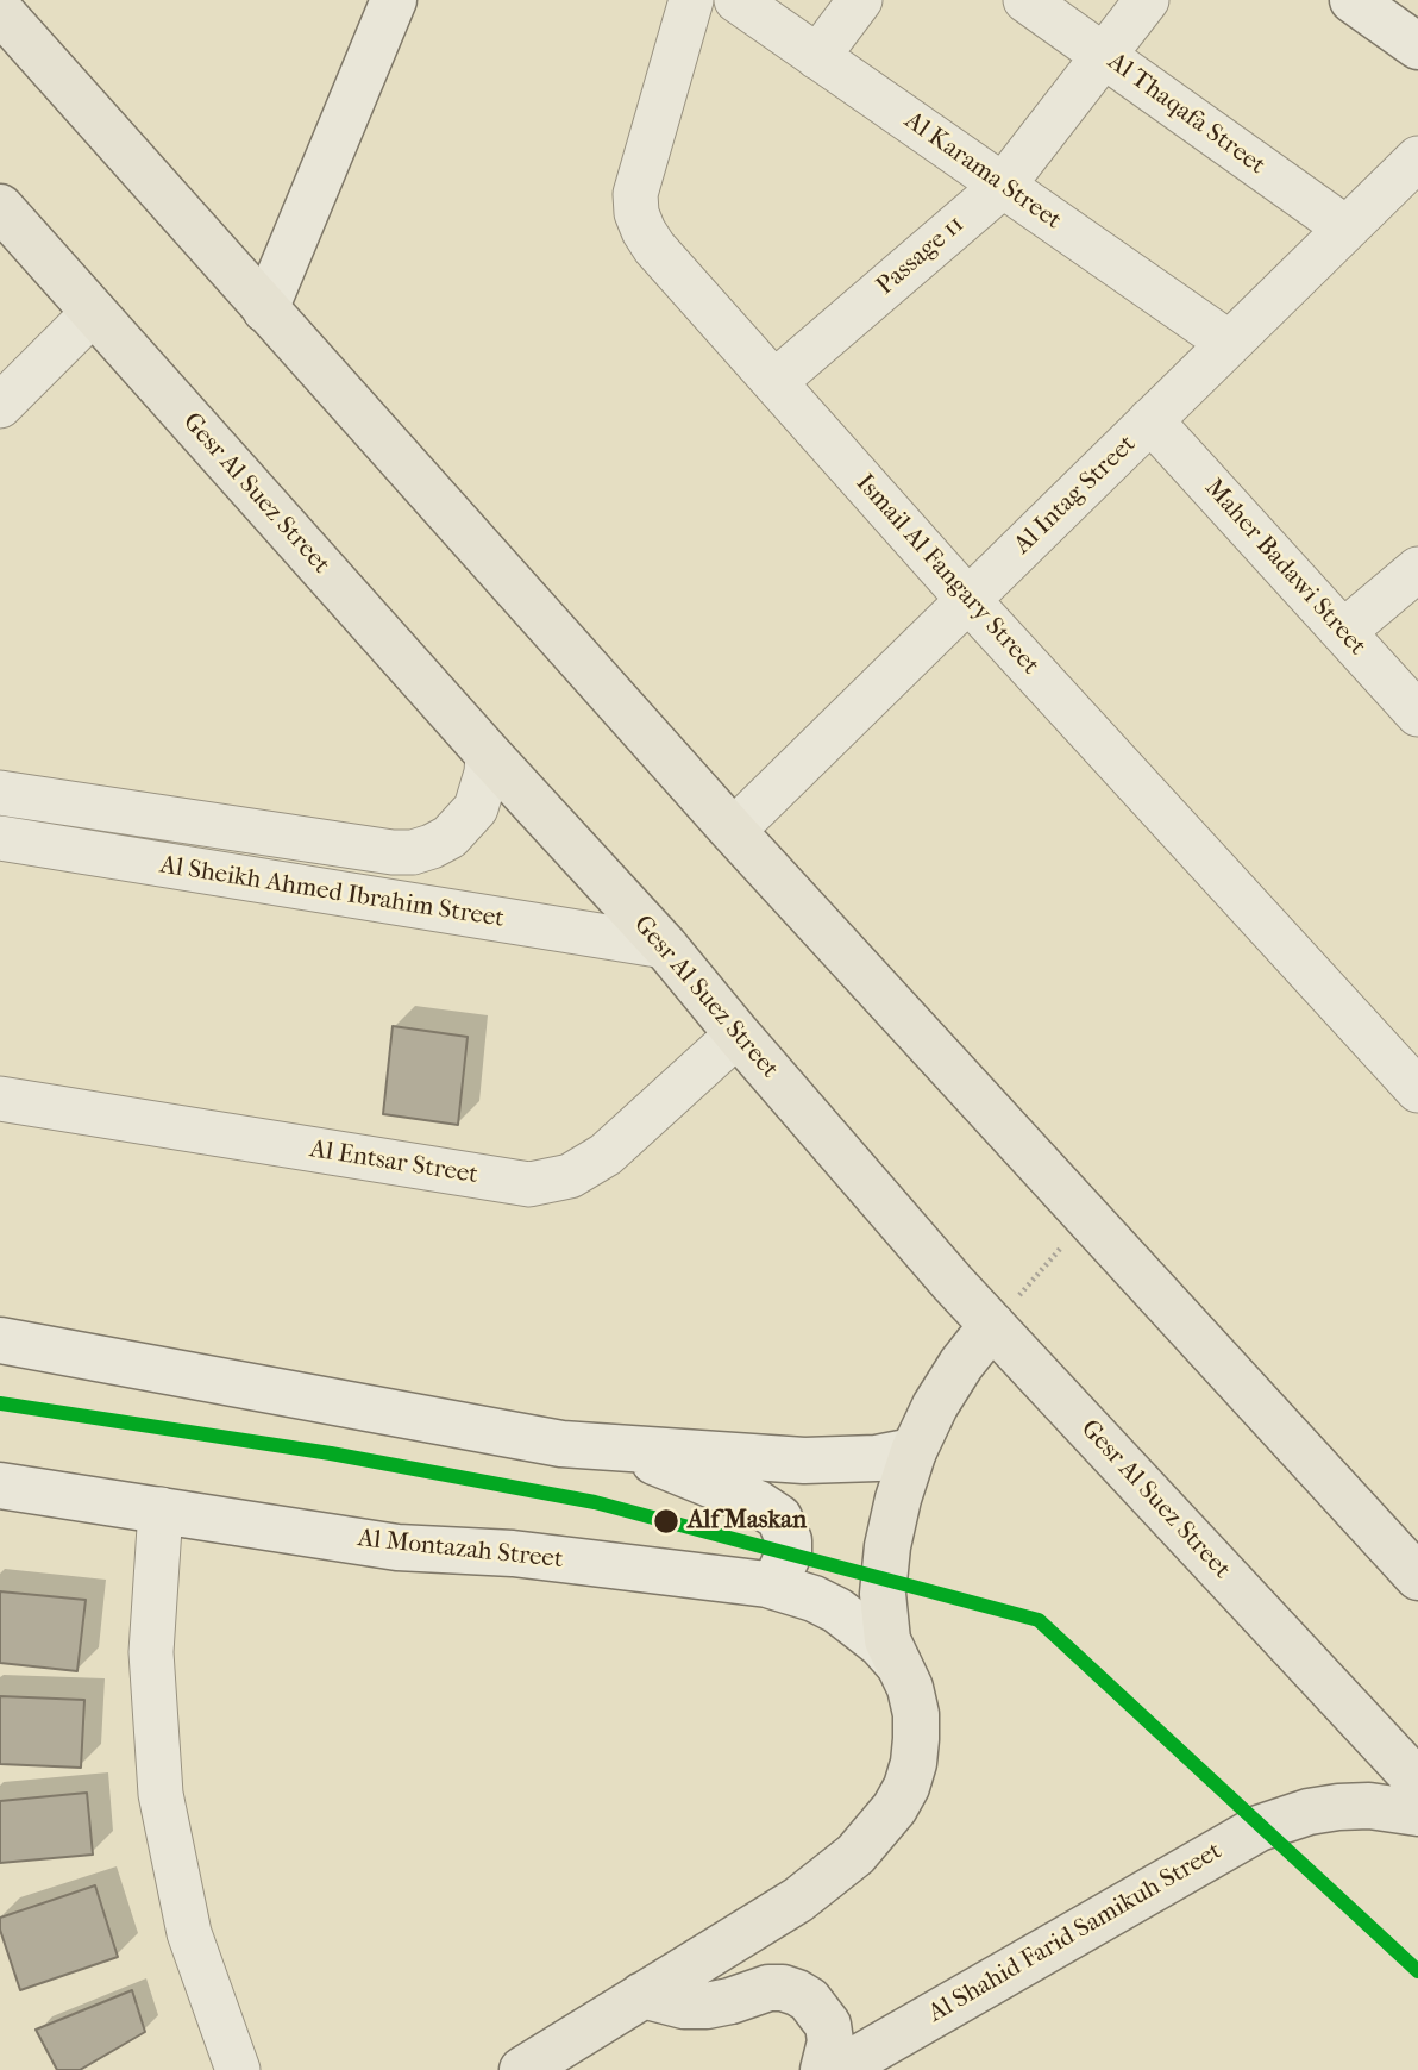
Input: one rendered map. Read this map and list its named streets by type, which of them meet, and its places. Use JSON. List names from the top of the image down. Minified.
{"streets":{"main road":["Gesr Al Suez Street","Al Shahid Farid Samikuh Street"],"street":["Al Thaqafa Street","Al Karama Street","Passage 11","Al Intag Street","Maher Badawi Street","Ismail Al Fangary Street","Al Sheikh Ahmed Ibrahim Street","Al Entsar Street","Al Montazah Street"]},"crossings":[["Al Thaqafa Street","Passage 11"],["Al Thaqafa Street","Al Intag Street"],["Al Karama Street","Passage 11"],["Al Karama Street","Al Intag Street"],["Passage 11","Ismail Al Fangary Street"],["Gesr Al Suez Street","Al Sheikh Ahmed Ibrahim Street"],["Gesr Al Suez Street","Al Entsar Street"],["Al Intag Street","Maher Badawi Street"],["Al Intag Street","Ismail Al Fangary Street"]],"places":["Alf Maskan"]}
